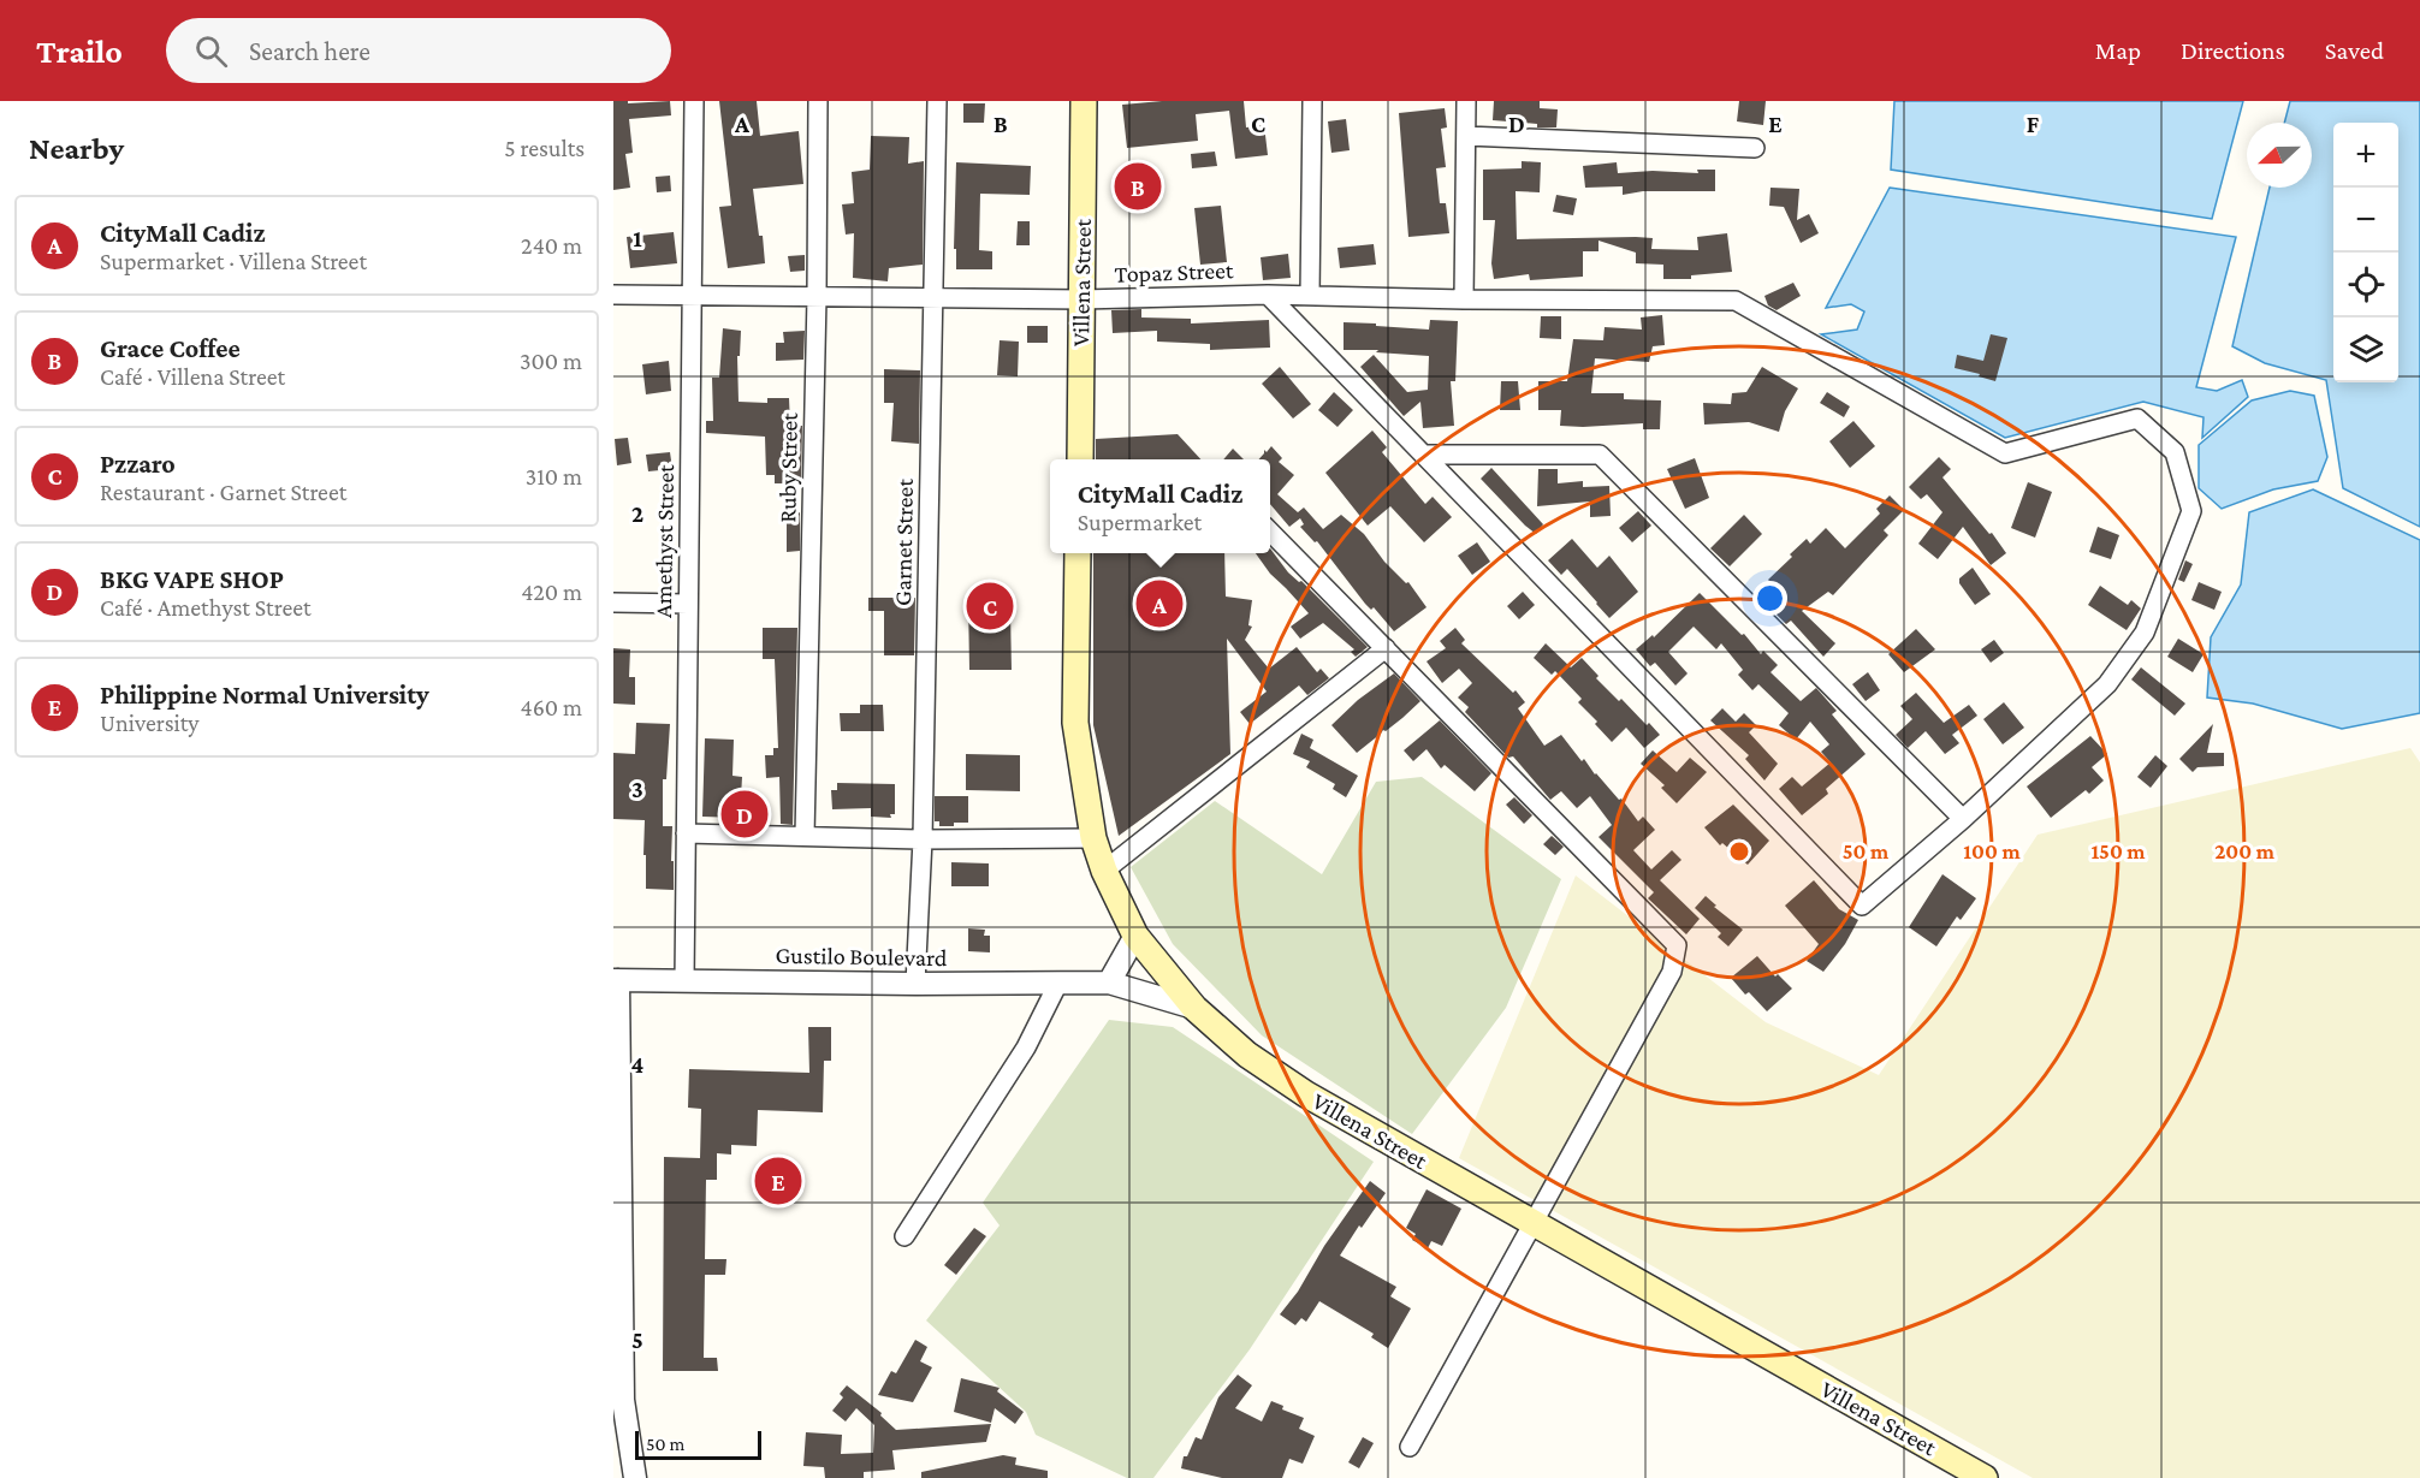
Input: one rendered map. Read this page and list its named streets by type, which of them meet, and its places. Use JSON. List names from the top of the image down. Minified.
{"streets":{"main road":["Villena Street"],"street":["Topaz Street","Ruby Street","Amethyst Street","Garnet Street","Gustilo Boulevard"]},"crossings":[["Topaz Street","Villena Street"],["Topaz Street","Ruby Street"],["Topaz Street","Amethyst Street"],["Topaz Street","Garnet Street"],["Villena Street","Gustilo Boulevard"],["Amethyst Street","Gustilo Boulevard"],["Garnet Street","Gustilo Boulevard"]],"scale_bar":"50 m","north":"left","page":{"header":"Trailo","search":"Search here","nav":["Map","Directions","Saved"],"heading":["Nearby","5 results"],"map_buttons":["+","−"],"pins":["B","A","C","D","E"],"list":[{"mark":"A","name":"CityMall Cadiz","note":"Supermarket · Villena Street","value":"240 m"},{"mark":"B","name":"Grace Coffee","note":"Café · Villena Street","value":"300 m"},{"mark":"C","name":"Pzzaro","note":"Restaurant · Garnet Street","value":"310 m"},{"mark":"D","name":"BKG VAPE SHOP","note":"Café · Amethyst Street","value":"420 m"},{"mark":"E","name":"Philippine Normal University","note":"University","value":"460 m"}],"popup":["CityMall Cadiz","Supermarket"],"scale":"50 m"},"grid":{"columns":["A","B","C","D","E","F"],"rows":["1","2","3","4","5"]},"rings":["50 m","100 m","150 m","200 m"]}
